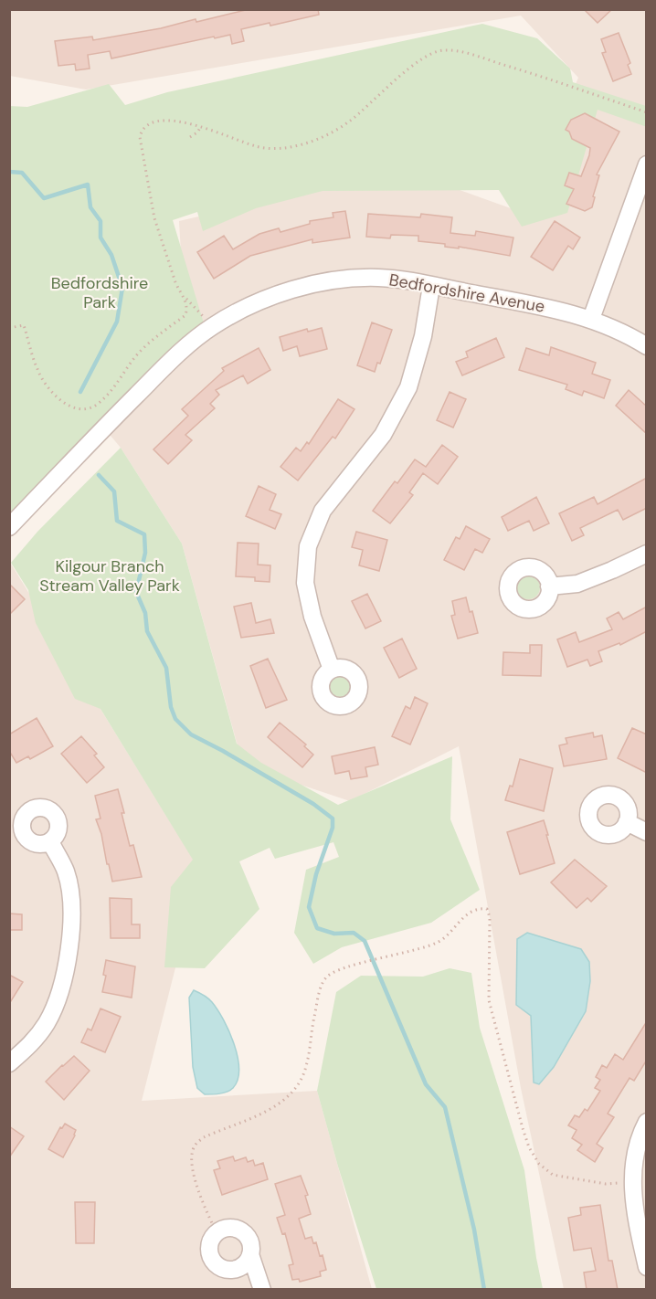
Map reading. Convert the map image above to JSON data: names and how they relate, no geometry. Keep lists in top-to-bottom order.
{
  "streets": {
    "street": ["Bedfordshire Avenue"]
  },
  "parks": ["Bedfordshire Park", "Kilgour Branch Stream Valley Park"]
}
